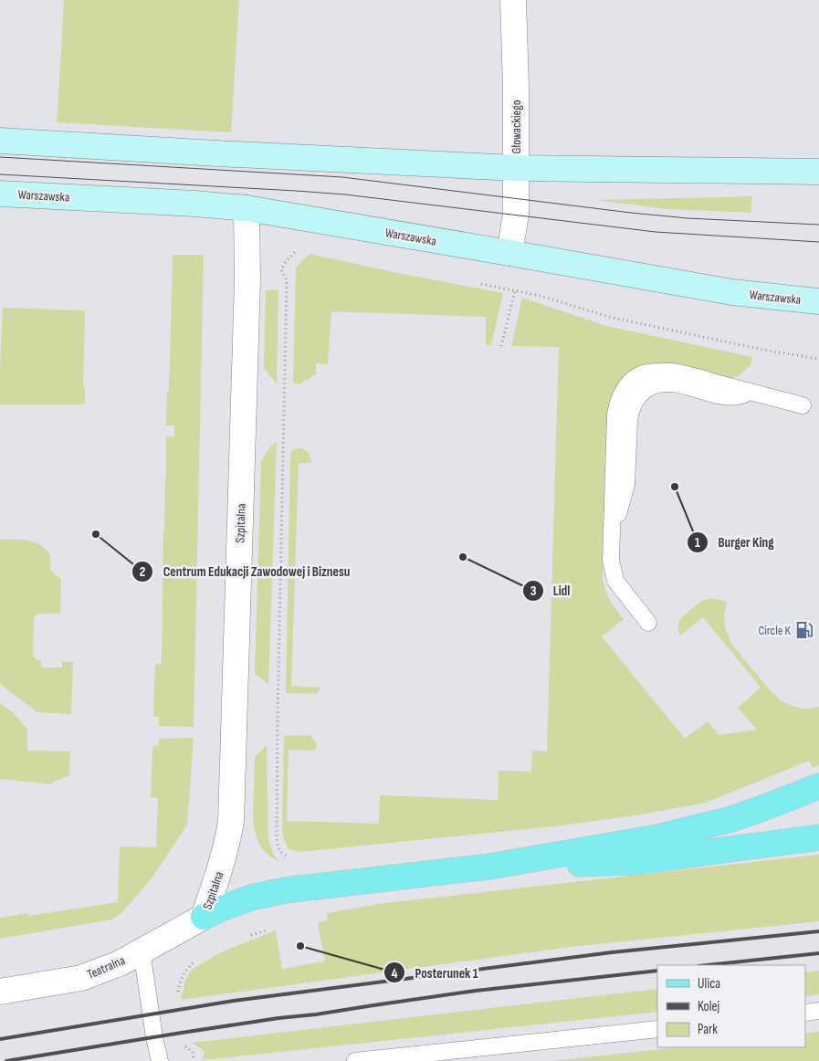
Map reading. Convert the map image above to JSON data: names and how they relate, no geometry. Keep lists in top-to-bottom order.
{
  "streets": {
    "main road": ["Warszawska"],
    "street": ["Głowackiego", "Szpitalna", "Teatralna"]
  },
  "crossings": [
    ["Głowackiego", "Warszawska"],
    ["Warszawska", "Szpitalna"],
    ["Szpitalna", "Teatralna"]
  ],
  "places": {
    "other": [
      "Burger King",
      "Centrum Edukacji Zawodowej i Biznesu",
      "Lidl",
      "Posterunek 1"
    ],
    "fuel station": ["Circle K"]
  },
  "legend": ["Ulica", "Kolej", "Park"]
}
